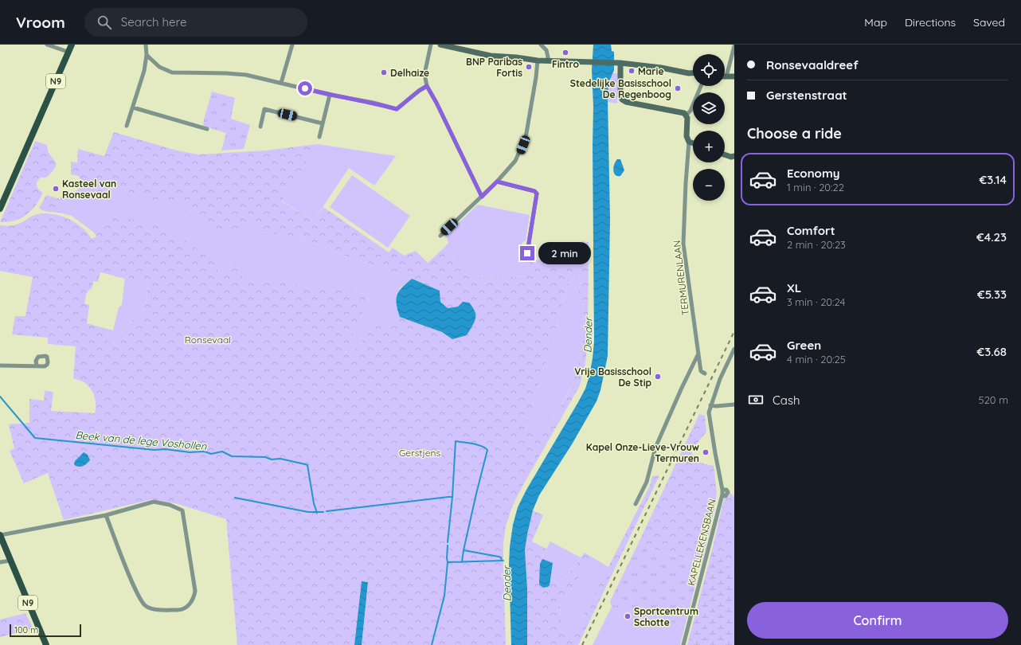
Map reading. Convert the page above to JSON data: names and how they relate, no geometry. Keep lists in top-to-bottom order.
{
  "streets": {
    "main road": ["N9"],
    "street": ["TERMURENLAAN", "KAPELLEKENSBAAN"]
  },
  "water": ["Dender", "Beek van de lege Voshollen"],
  "parks": ["Ronsevaal", "Gerstjens"],
  "places": [
    "Fintro",
    "BNP Paribas Fortis",
    "Marie",
    "Delhaize",
    "Stedelijke Basisschool De Regenboog",
    "Kasteel van Ronsevaal",
    "Vrije Basisschool De Stip",
    "Kapel Onze-Lieve-Vrouw Termuren",
    "Sportcentrum Schotte"
  ],
  "scale_bar": "100 m",
  "page": {
    "header": "Vroom",
    "search": "Search here",
    "nav": ["Map", "Directions", "Saved"],
    "banner": ["Ronsevaaldreef", "Gerstenstraat"],
    "map_buttons": ["+", "−"],
    "heading": "Choose a ride",
    "list": [
      {
        "name": "Economy",
        "note": "1 min · 20:22",
        "value": "€3.14"
      },
      {
        "name": "Comfort",
        "note": "2 min · 20:23",
        "value": "€4.23"
      },
      {
        "name": "XL",
        "note": "3 min · 20:24",
        "value": "€5.33"
      },
      {
        "name": "Green",
        "note": "4 min · 20:25",
        "value": "€3.68"
      }
    ],
    "bubble": "2 min",
    "pay": ["Cash", "520 m"],
    "buttons": "Confirm",
    "scale": "100 m"
  }
}
